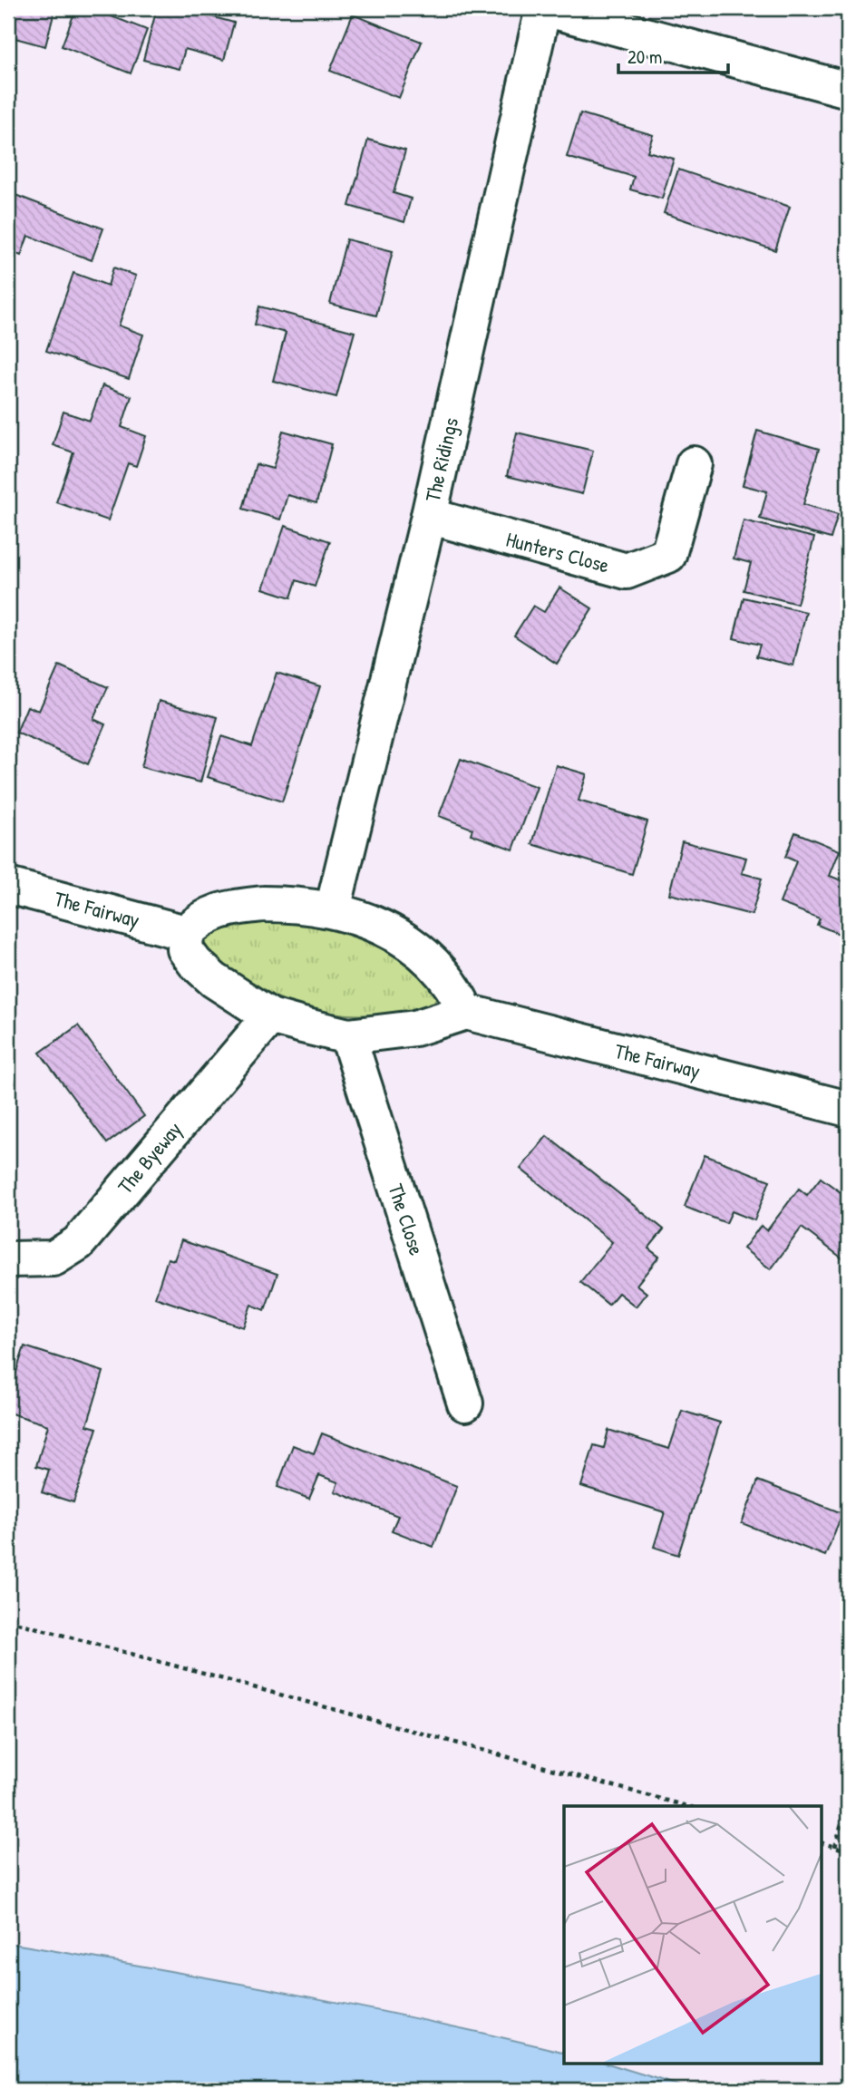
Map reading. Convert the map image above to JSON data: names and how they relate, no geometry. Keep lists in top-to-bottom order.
{
  "streets": {
    "street": [
      "The Ridings",
      "Hunters Close",
      "The Fairway",
      "The Byeway",
      "The Close"
    ]
  },
  "crossings": [
    ["The Ridings", "Hunters Close"]
  ],
  "scale_bar": "20 m"
}
